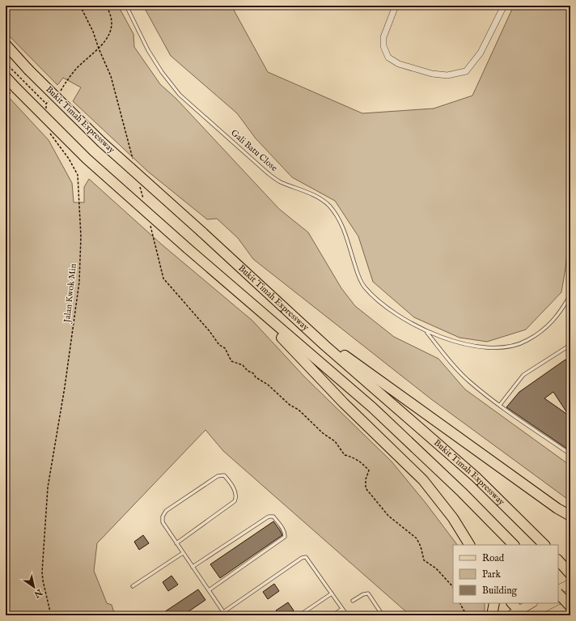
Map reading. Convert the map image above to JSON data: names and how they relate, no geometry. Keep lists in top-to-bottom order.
{
  "streets": {
    "highway": ["Bukit Timah Expressway"],
    "lane": ["Gali Batu Close"],
    "path": ["Jalan Kwok Min"]
  },
  "legend": ["Road", "Park", "Building"],
  "north": "bottom right"
}
